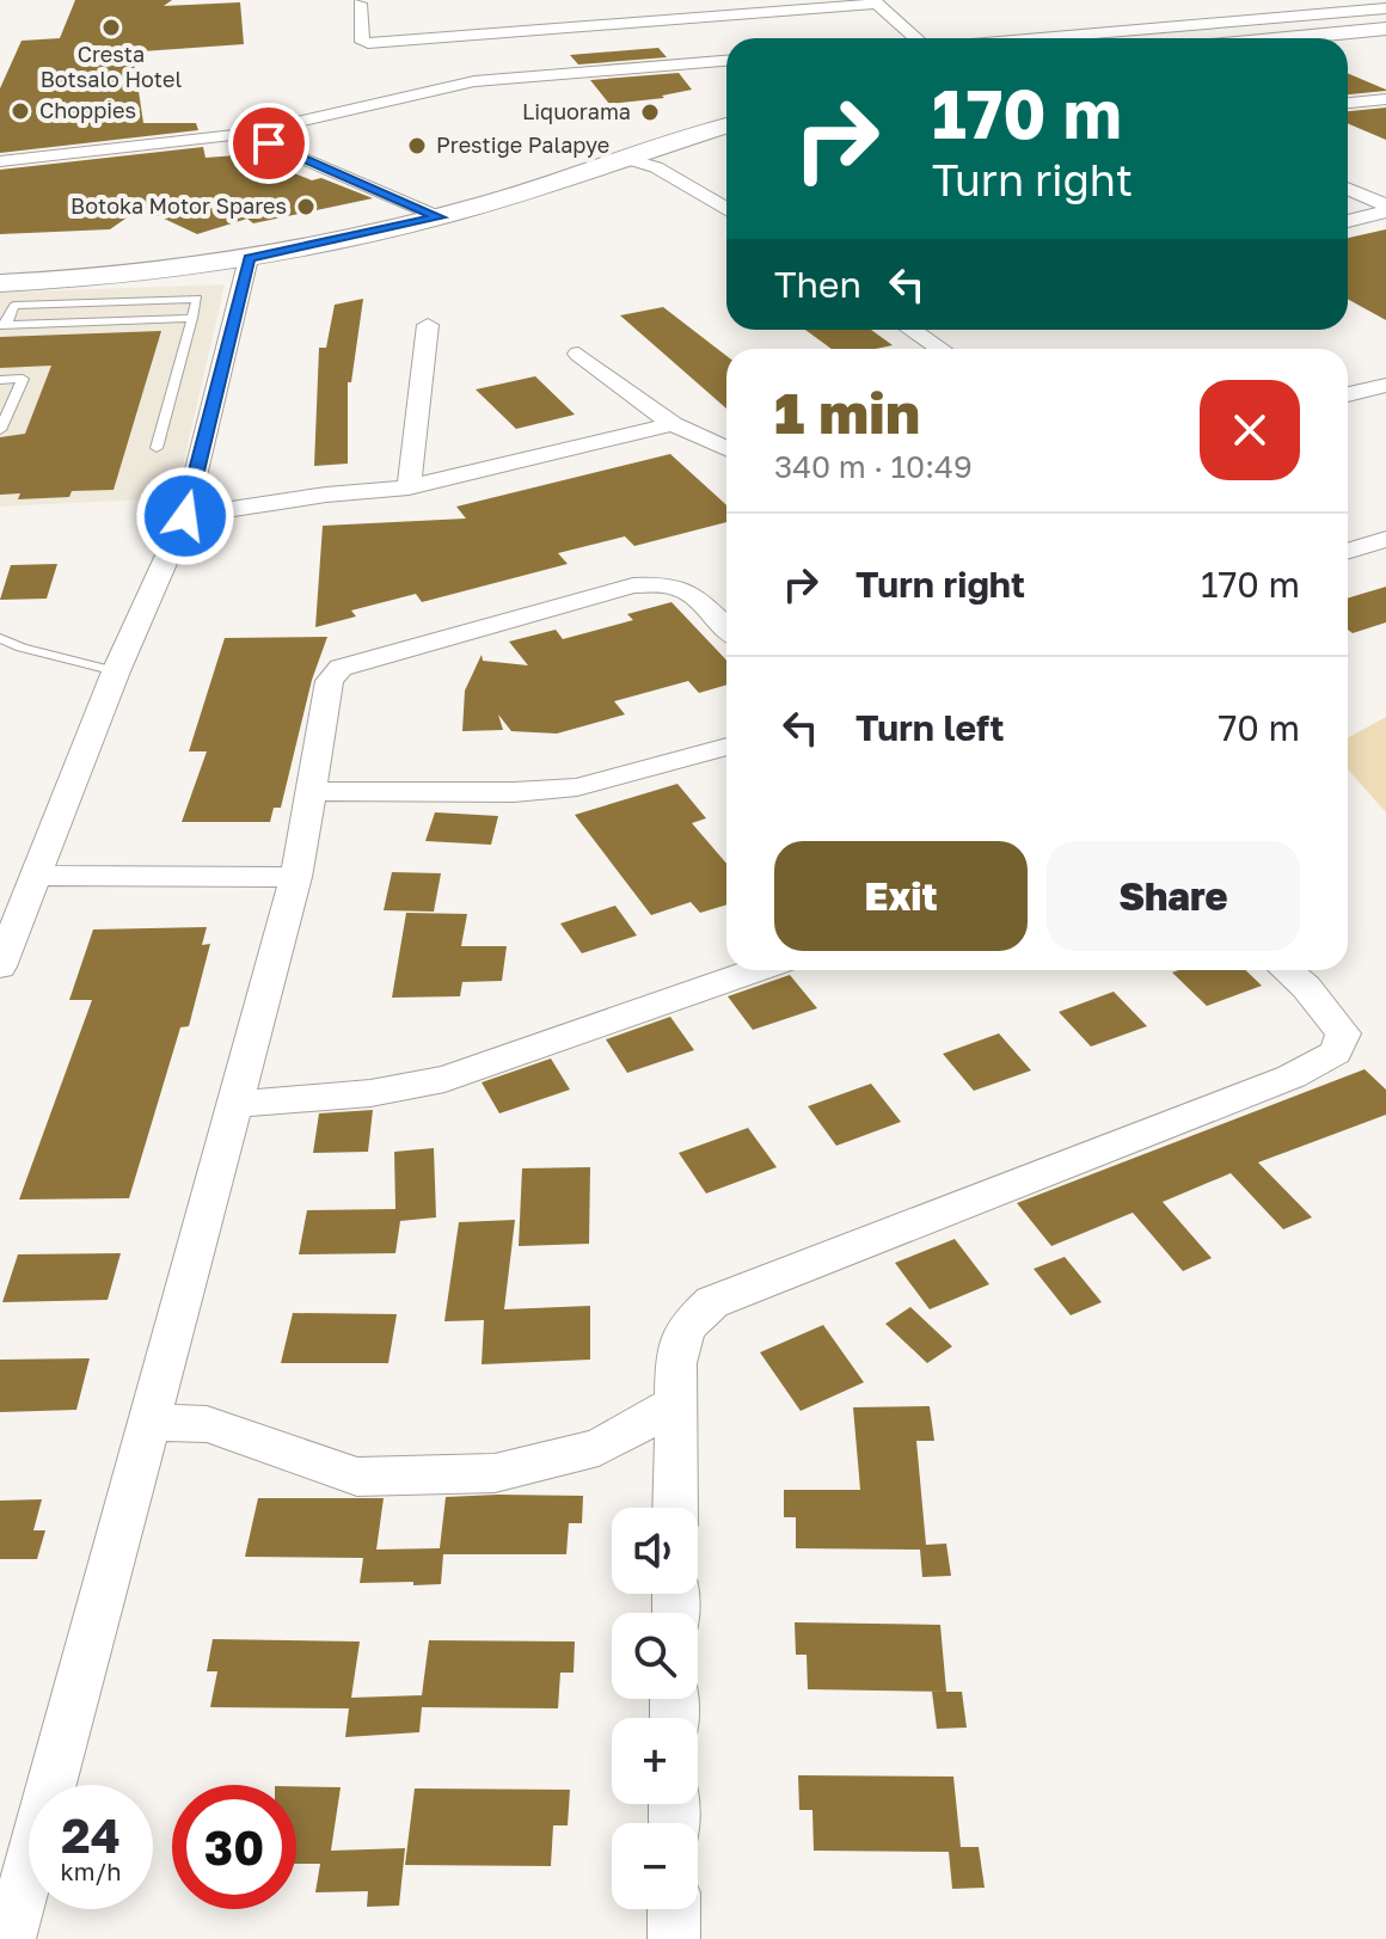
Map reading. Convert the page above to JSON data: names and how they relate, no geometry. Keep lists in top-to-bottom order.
{
  "places": [
    "Cresta Botsalo Hotel",
    "Choppies",
    "Liquorama",
    "Prestige Palapye",
    "Botoka Motor Spares"
  ],
  "page": {
    "turn": ["170 m", "Turn right"],
    "then": "Then",
    "heading": ["1 min", "340 m · 10:49"],
    "list": [
      {
        "name": "Turn right",
        "value": "170 m"
      },
      {
        "name": "Turn left",
        "value": "70 m"
      }
    ],
    "buttons": ["Exit", "Share"],
    "map_buttons": ["+", "−"],
    "speed": "24 km/h",
    "limit": "30"
  }
}
